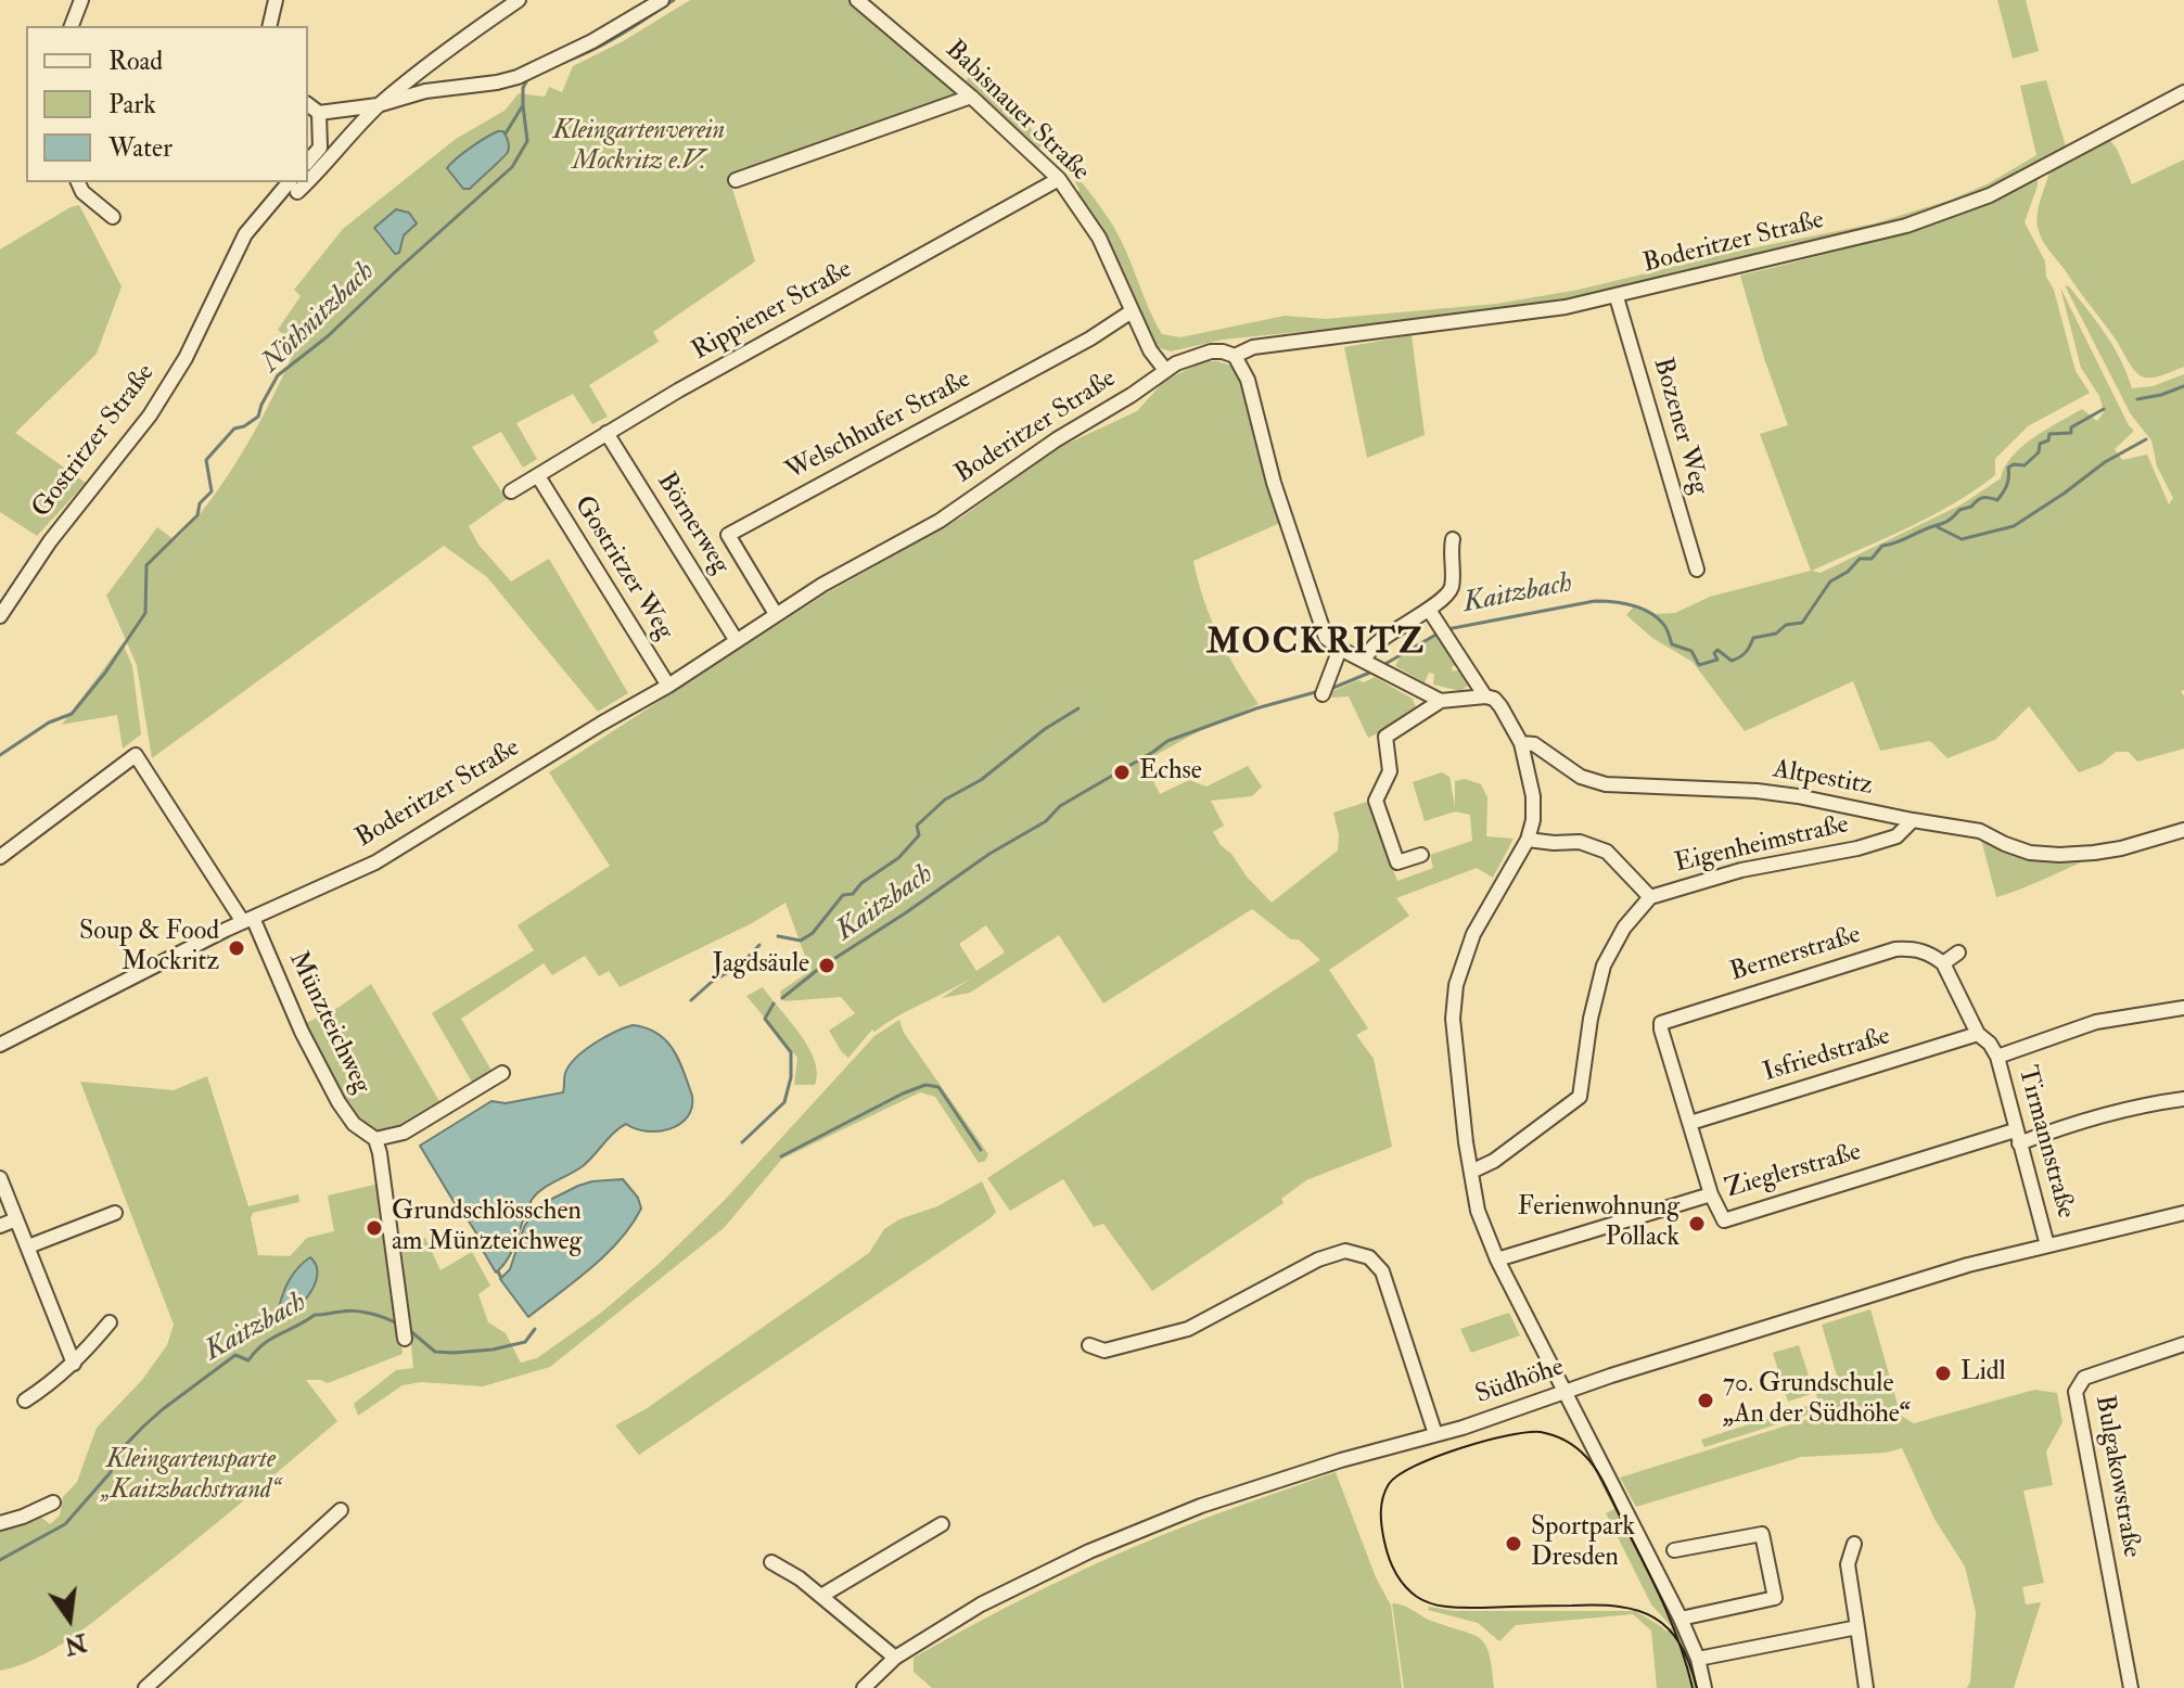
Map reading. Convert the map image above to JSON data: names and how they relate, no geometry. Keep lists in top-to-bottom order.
{
  "streets": {
    "street": [
      "Babisnauer Straße",
      "Boderitzer Straße",
      "Rippiener Straße",
      "Welschhufer Straße",
      "Bozener Weg",
      "Gostritzer Straße",
      "Börnerweg",
      "Gostritzer Weg",
      "Altpestitz",
      "Eigenheimstraße",
      "Bernerstraße",
      "Münzteichweg",
      "Isfriedstraße",
      "Tirmannstraße",
      "Zieglerstraße",
      "Südhöhe",
      "Bulgakowstraße"
    ]
  },
  "crossings": [
    ["Babisnauer Straße", "Boderitzer Straße"],
    ["Babisnauer Straße", "Rippiener Straße"],
    ["Babisnauer Straße", "Welschhufer Straße"],
    ["Boderitzer Straße", "Welschhufer Straße"],
    ["Boderitzer Straße", "Bozener Weg"],
    ["Boderitzer Straße", "Börnerweg"],
    ["Boderitzer Straße", "Gostritzer Weg"],
    ["Boderitzer Straße", "Münzteichweg"],
    ["Rippiener Straße", "Börnerweg"],
    ["Rippiener Straße", "Gostritzer Weg"],
    ["Altpestitz", "Eigenheimstraße"],
    ["Bernerstraße", "Isfriedstraße"],
    ["Bernerstraße", "Tirmannstraße"],
    ["Isfriedstraße", "Tirmannstraße"],
    ["Tirmannstraße", "Zieglerstraße"],
    ["Tirmannstraße", "Südhöhe"]
  ],
  "districts": ["MOCKRITZ"],
  "water": ["Nöthnitzbach", "Kaitzbach"],
  "parks": ["Kleingartenverein Mockritz e.V.", "Kleingartensparte „Kaitzbachstrand“"],
  "places": [
    "Echse",
    "Soup & Food Mockritz",
    "Jagdsäule",
    "Ferienwohnung Pollack",
    "Grundschlösschen am Münzteichweg",
    "Lidl",
    "70. Grundschule „An der Südhöhe“",
    "Sportpark Dresden"
  ],
  "legend": ["Road", "Park", "Water"],
  "north": "bottom"
}
